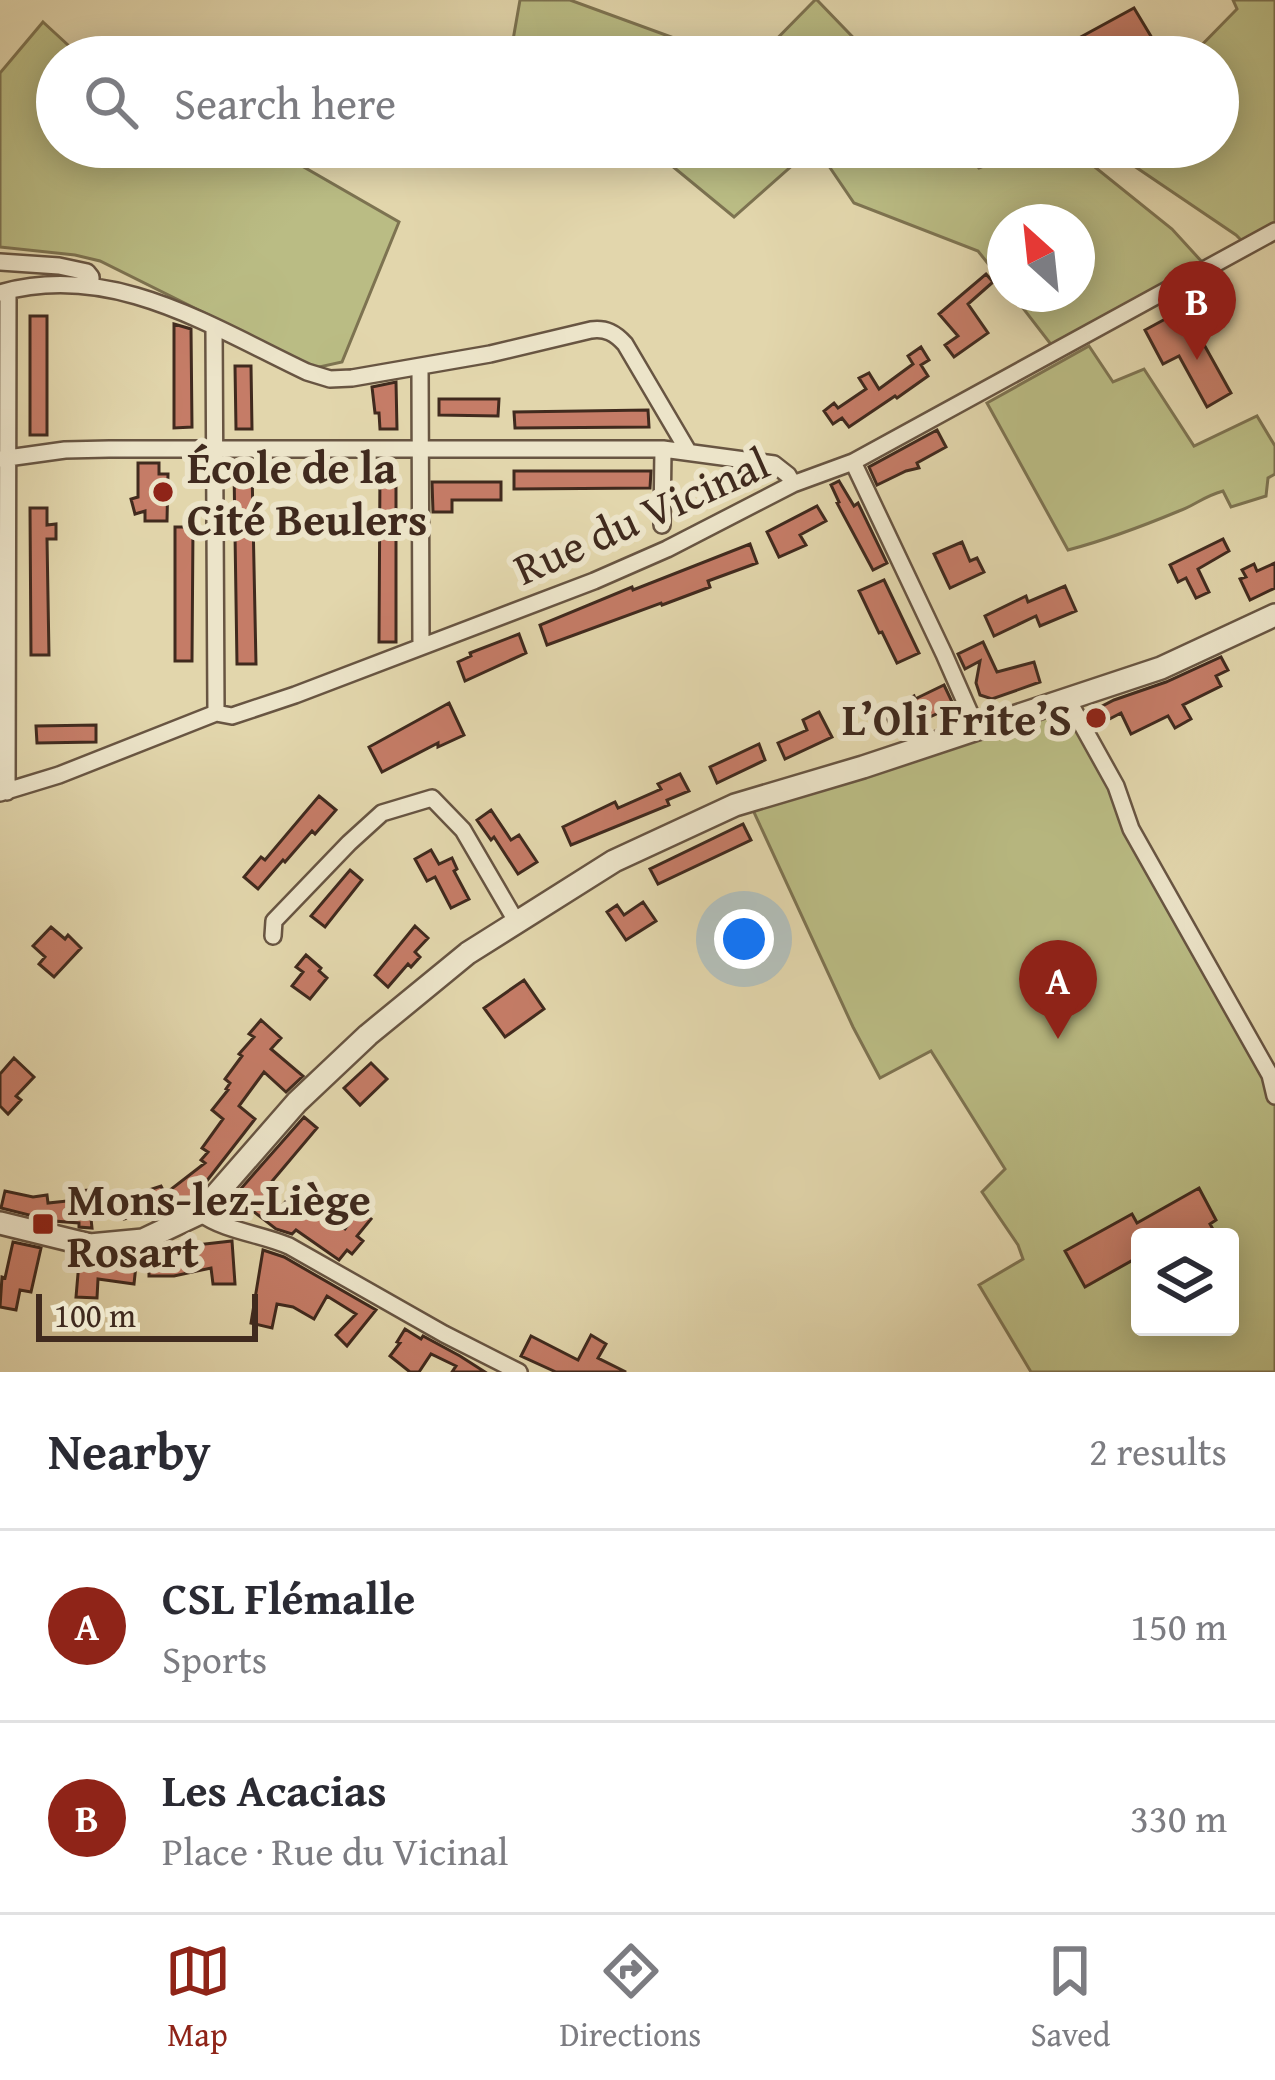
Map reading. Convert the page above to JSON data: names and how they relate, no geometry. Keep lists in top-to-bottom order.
{
  "streets": {
    "street": ["Rue du Vicinal"]
  },
  "places": {
    "other": ["École de la Cité Beulers", "L’Oli Frite’S"],
    "transit": ["Mons-lez-Liège Rosart"]
  },
  "scale_bar": "100 m",
  "north": "top left",
  "page": {
    "search": "Search here",
    "pins": ["B", "A"],
    "scale": "100 m",
    "heading": ["Nearby", "2 results"],
    "list": [
      {
        "mark": "A",
        "name": "CSL Flémalle",
        "note": "Sports",
        "value": "150 m"
      },
      {
        "mark": "B",
        "name": "Les Acacias",
        "note": "Place · Rue du Vicinal",
        "value": "330 m"
      }
    ],
    "nav": ["Map", "Directions", "Saved"]
  }
}
